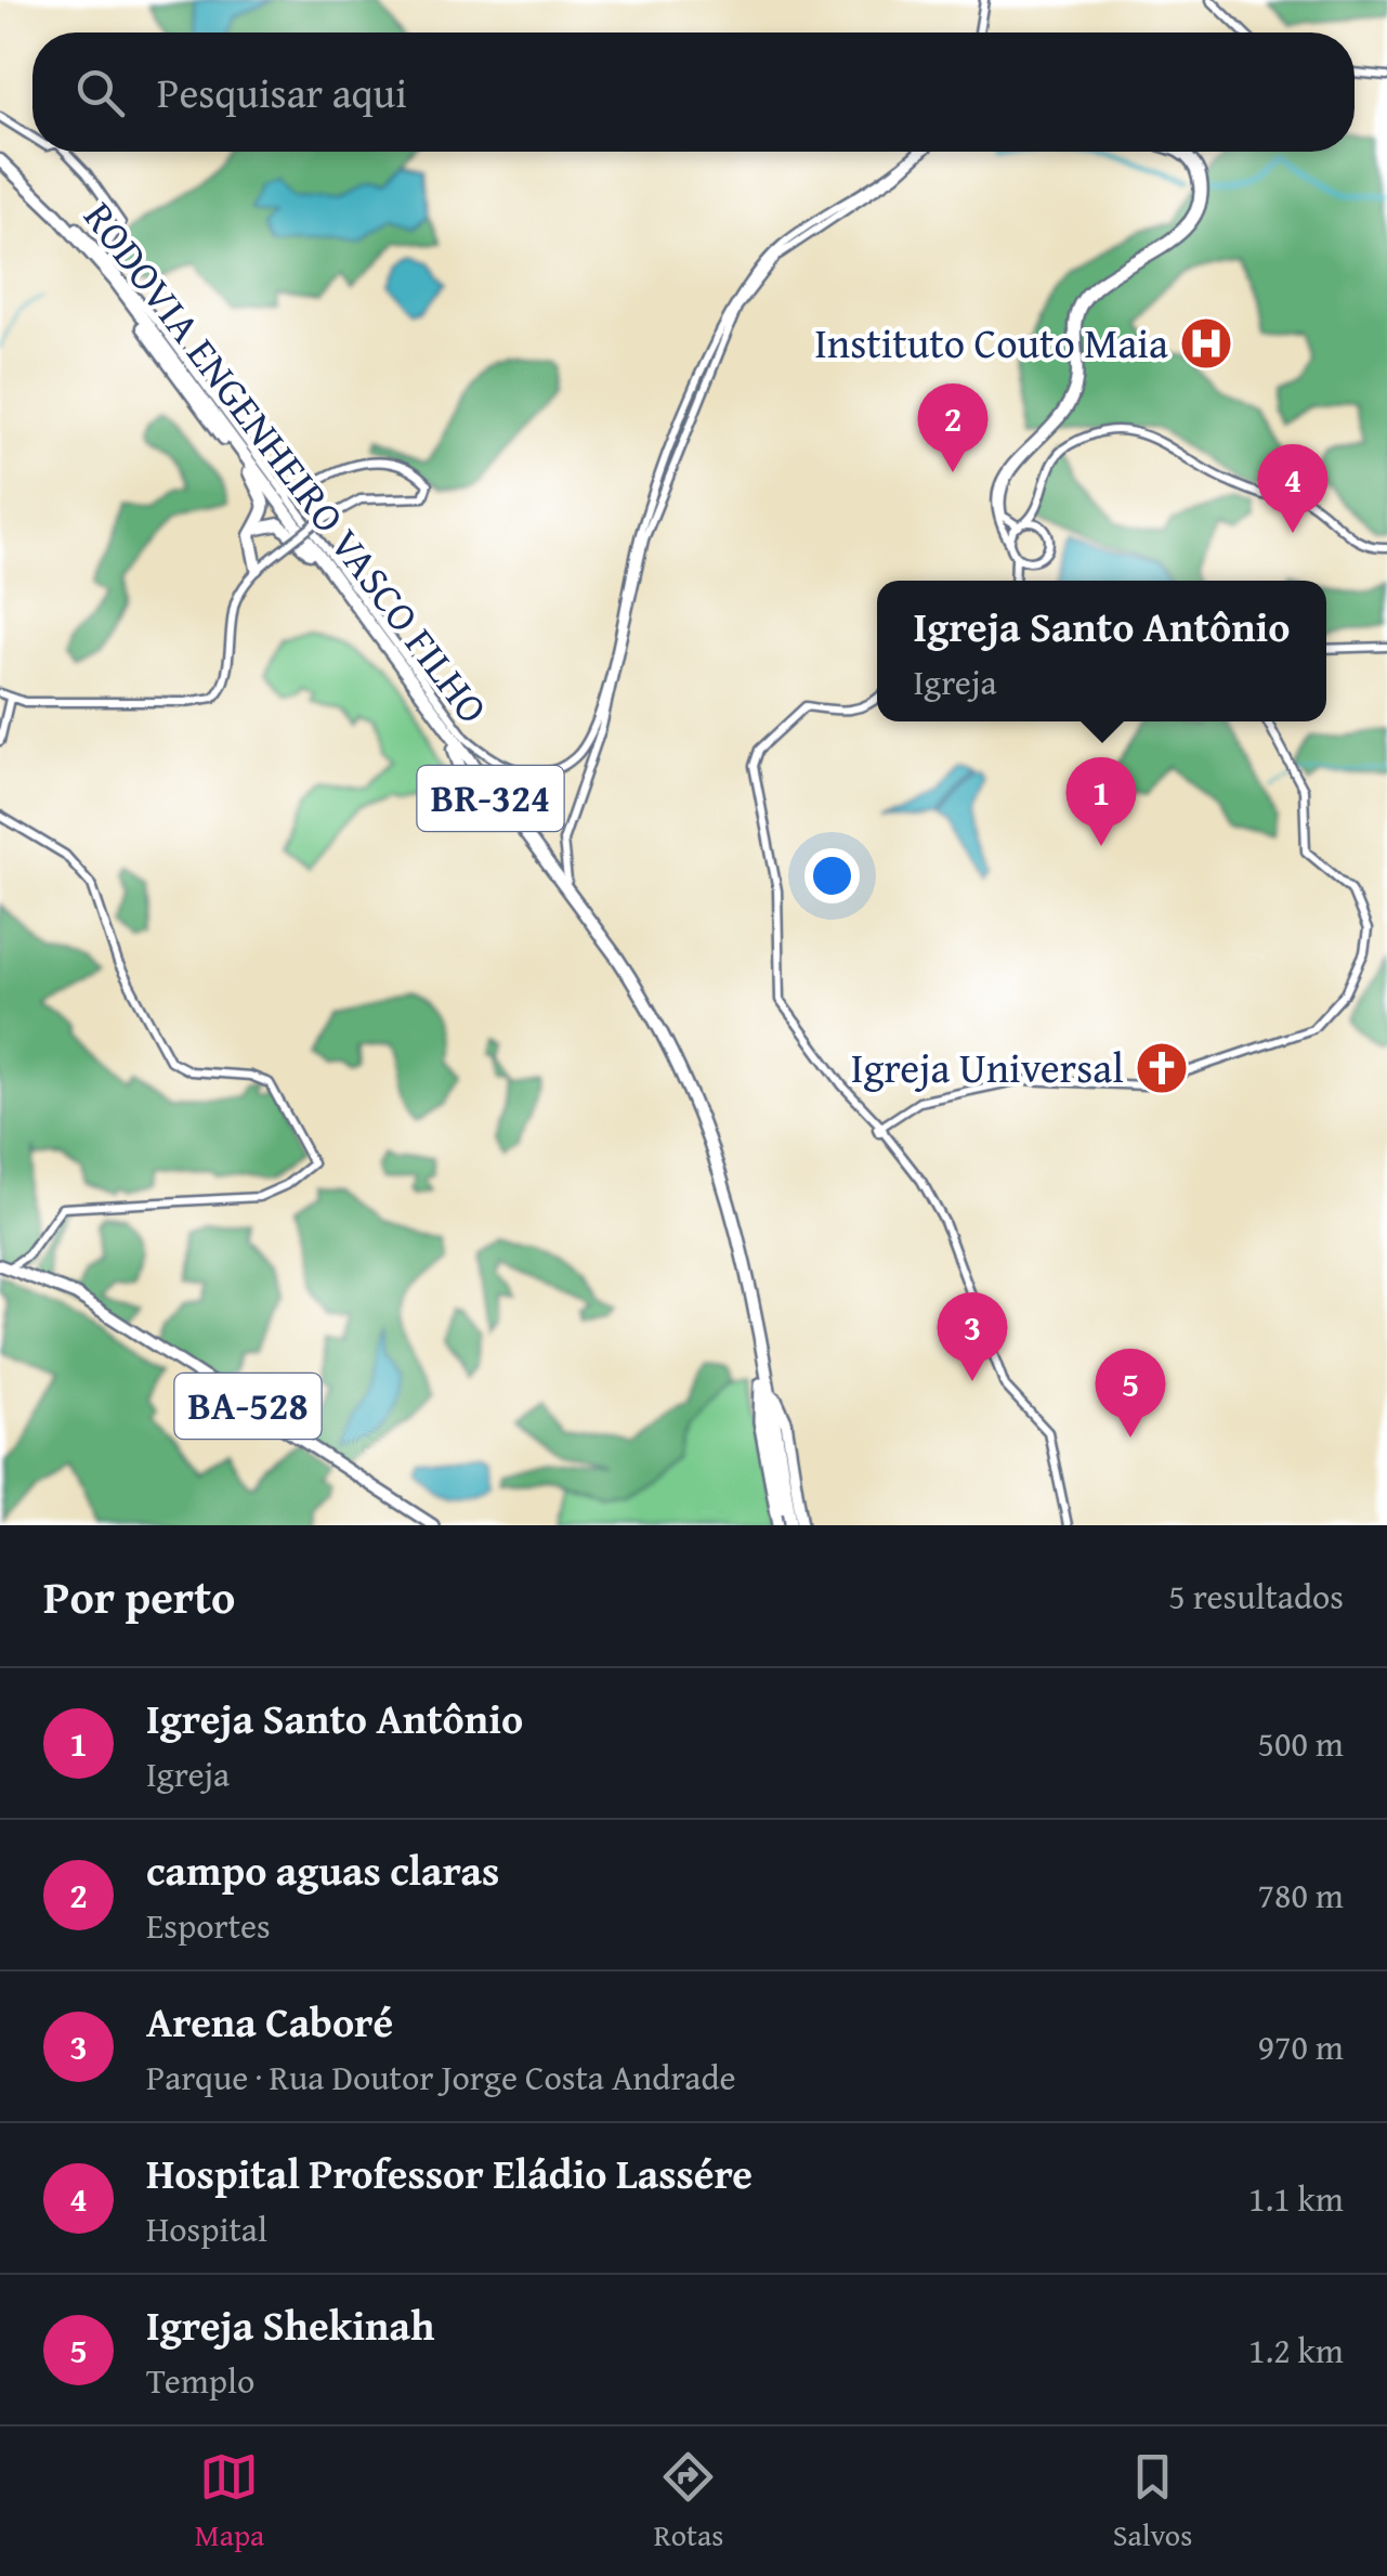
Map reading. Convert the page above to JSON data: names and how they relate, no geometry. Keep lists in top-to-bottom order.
{
  "streets": {
    "highway": ["RODOVIA ENGENHEIRO VASCO FILHO", "BR-324"],
    "main road": ["BA-528"]
  },
  "places": {
    "hospital": ["Instituto Couto Maia"],
    "church": ["Igreja Universal"]
  },
  "page": {
    "search": "Pesquisar aqui",
    "pins": [
      "2",
      "4",
      "1",
      "3",
      "5"
    ],
    "popup": ["Igreja Santo Antônio", "Igreja"],
    "heading": ["Por perto", "5 resultados"],
    "list": [
      {
        "mark": "1",
        "name": "Igreja Santo Antônio",
        "note": "Igreja",
        "value": "500 m"
      },
      {
        "mark": "2",
        "name": "campo aguas claras",
        "note": "Esportes",
        "value": "780 m"
      },
      {
        "mark": "3",
        "name": "Arena Caboré",
        "note": "Parque · Rua Doutor Jorge Costa Andrade",
        "value": "970 m"
      },
      {
        "mark": "4",
        "name": "Hospital Professor Eládio Lassére",
        "note": "Hospital",
        "value": "1.1 km"
      },
      {
        "mark": "5",
        "name": "Igreja Shekinah",
        "note": "Templo",
        "value": "1.2 km"
      }
    ],
    "nav": ["Mapa", "Rotas", "Salvos"]
  }
}
